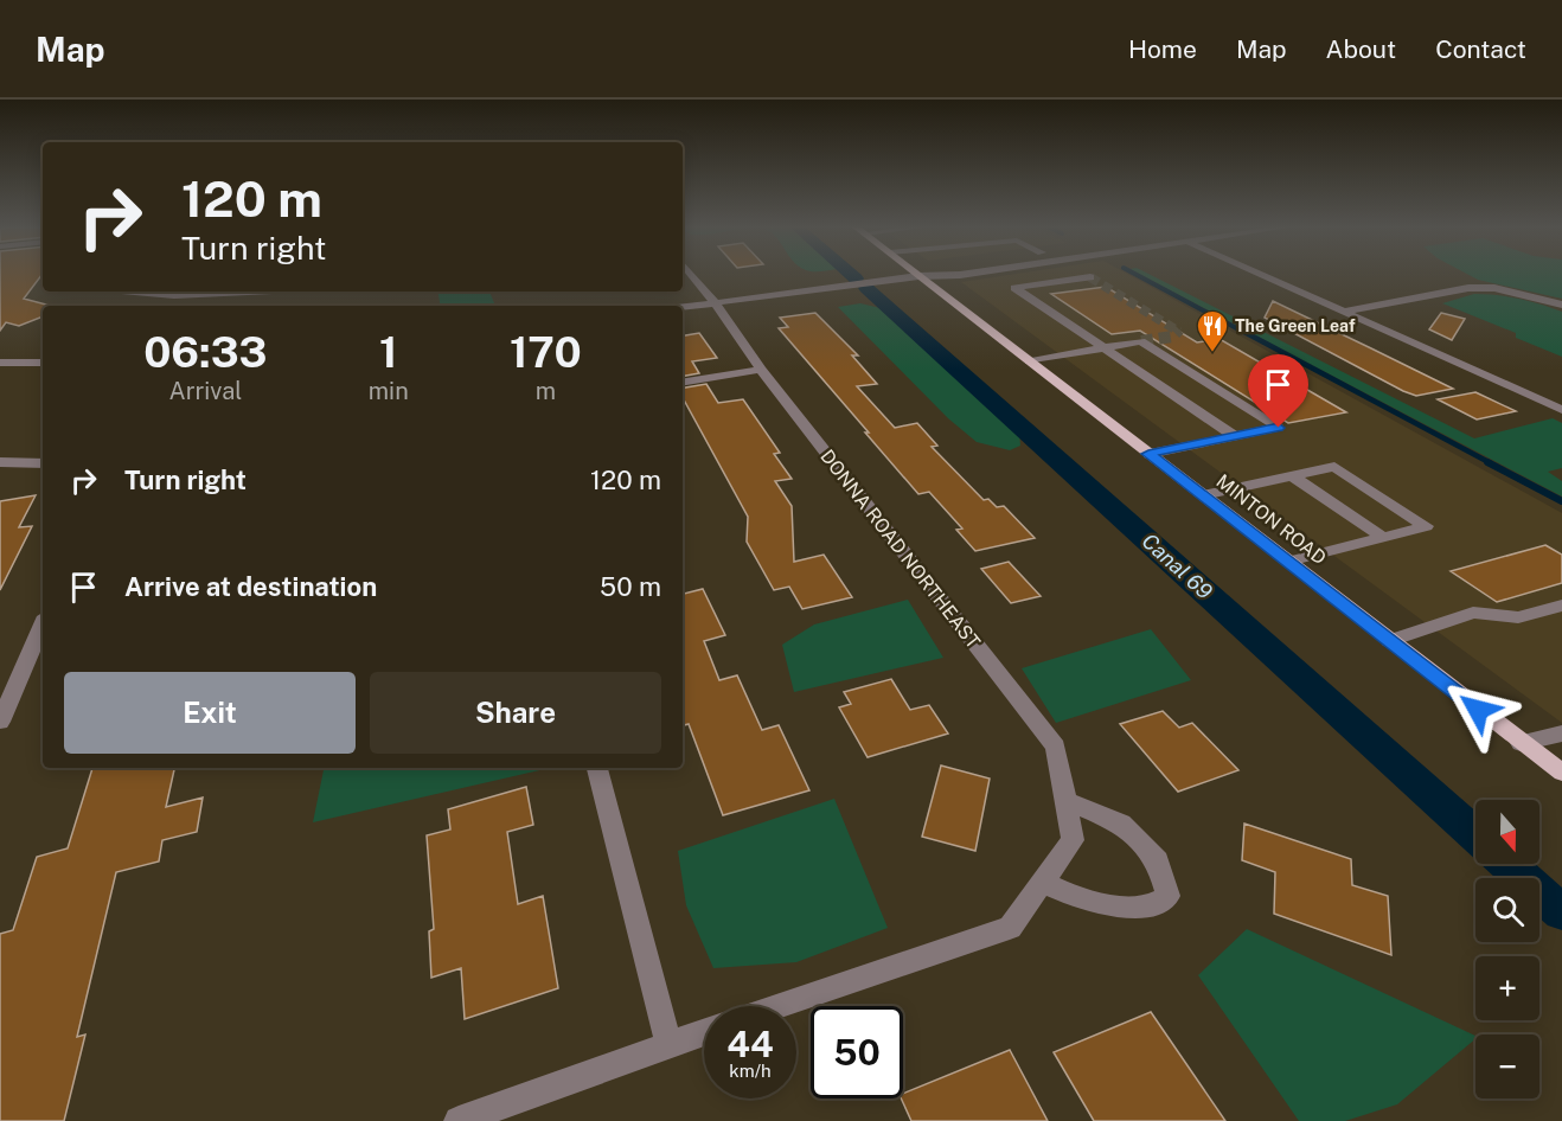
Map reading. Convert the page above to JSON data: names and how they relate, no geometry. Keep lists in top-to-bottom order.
{
  "streets": {
    "main road": ["MINTON ROAD"],
    "street": ["DONNA ROAD NORTHEAST"]
  },
  "water": ["Canal 69"],
  "places": {
    "restaurant": ["The Green Leaf"]
  },
  "north": "bottom",
  "page": {
    "header": "Map",
    "nav": [
      "Home",
      "Map",
      "About",
      "Contact"
    ],
    "turn": ["120 m", "Turn right"],
    "eta": [
      "06:33",
      "Arrival",
      "1",
      "min",
      "170",
      "m"
    ],
    "list": [
      {
        "name": "Turn right",
        "value": "120 m"
      },
      {
        "name": "Arrive at destination",
        "value": "50 m"
      }
    ],
    "buttons": ["Exit", "Share"],
    "map_buttons": ["+", "−"],
    "speed": "44 km/h",
    "limit": "50"
  }
}
